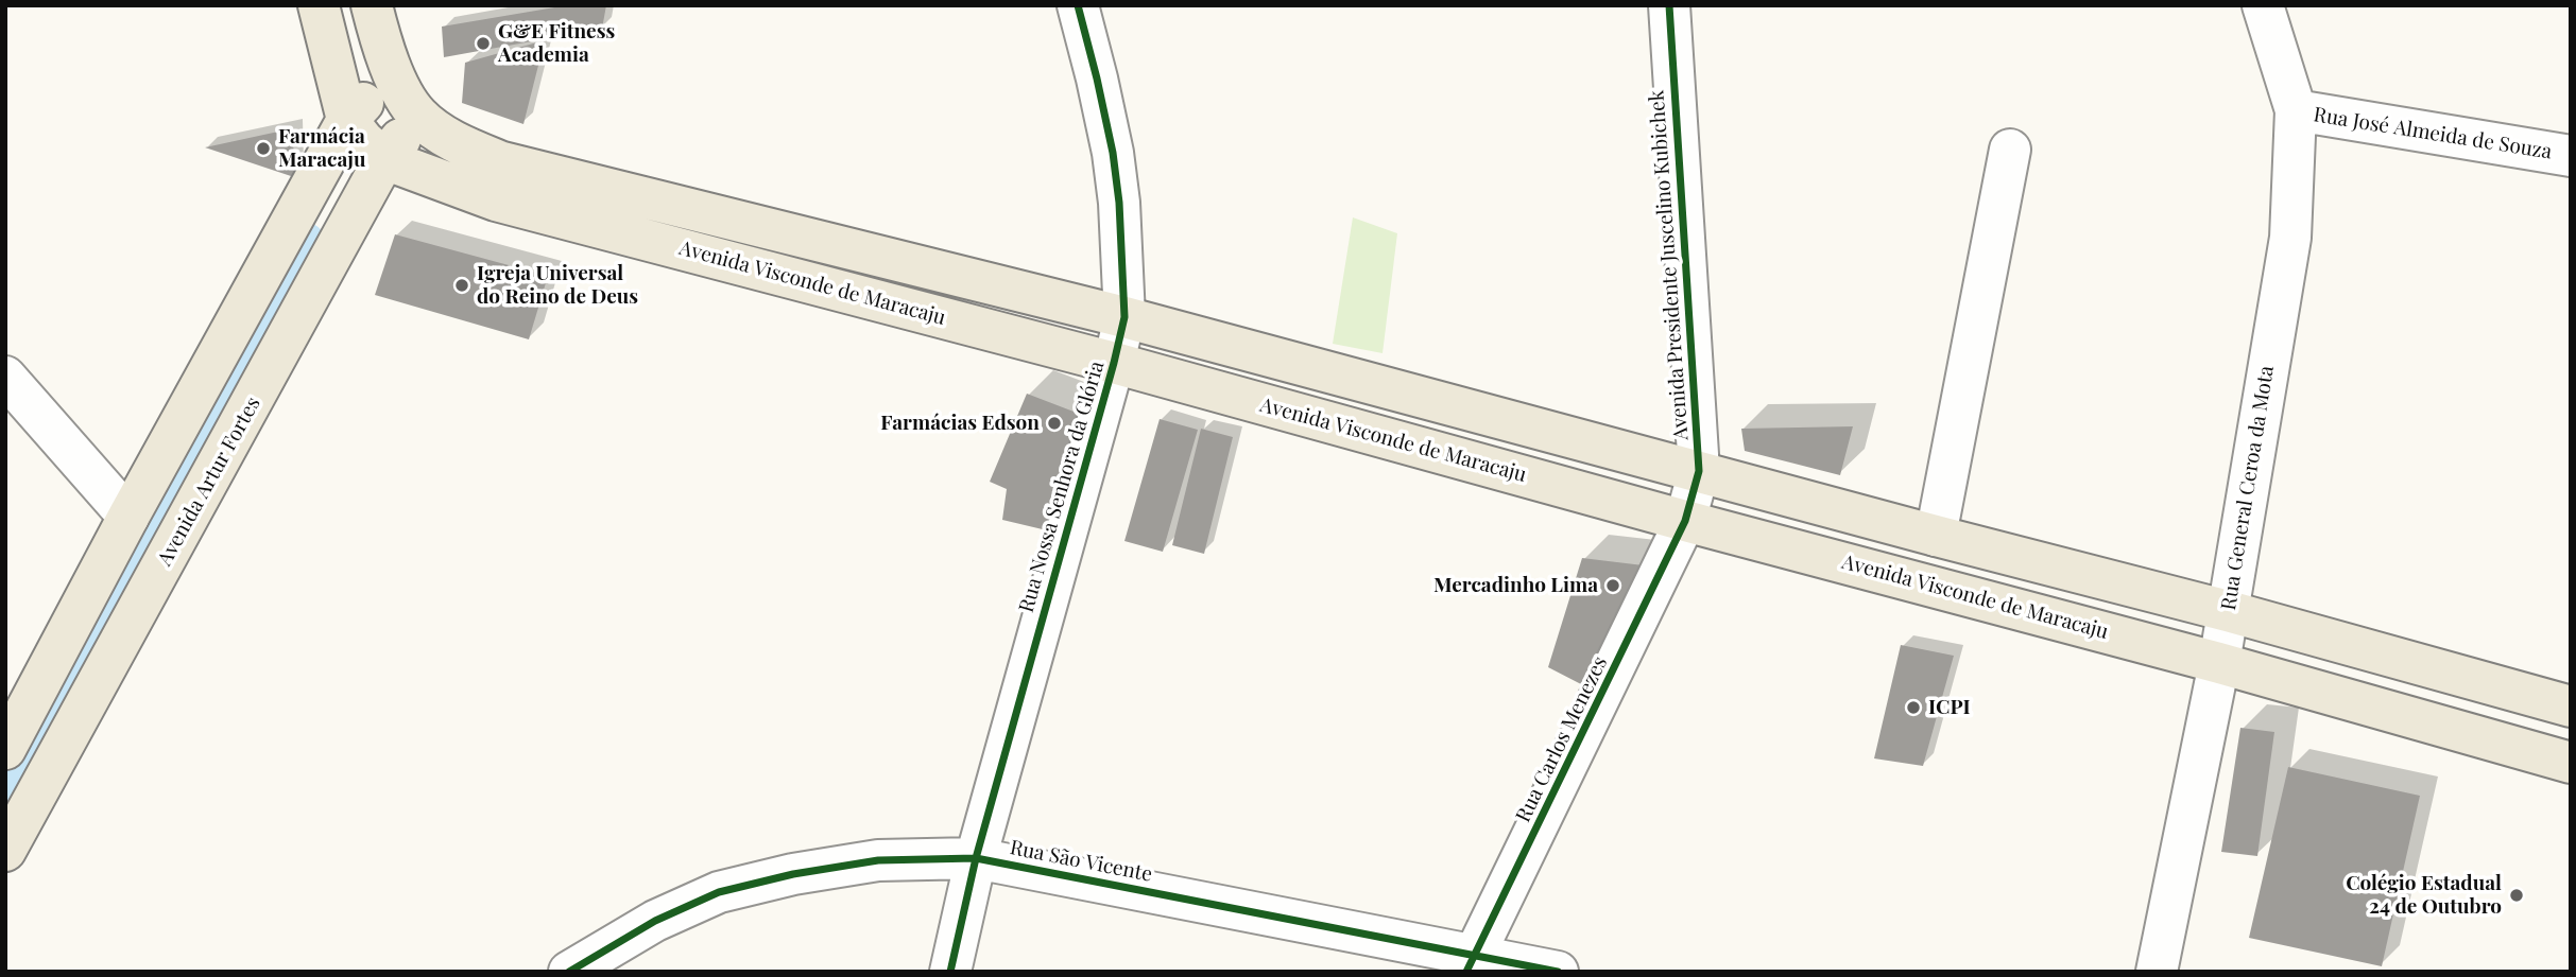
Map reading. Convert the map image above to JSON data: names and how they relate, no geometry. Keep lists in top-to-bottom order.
{
  "streets": {
    "main road": ["Avenida Visconde de Maracaju", "Avenida Artur Fortes"],
    "street": [
      "Rua José Almeida de Souza",
      "Avenida Presidente Juscelino Kubichek",
      "Rua Nossa Senhora da Glória",
      "Rua General Ceroa da Mota",
      "Rua Carlos Menezes",
      "Rua São Vicente"
    ]
  },
  "crossings": [
    ["Rua José Almeida de Souza", "Rua General Ceroa da Mota"],
    ["Avenida Presidente Juscelino Kubichek", "Avenida Visconde de Maracaju"],
    ["Avenida Presidente Juscelino Kubichek", "Rua Carlos Menezes"],
    ["Avenida Visconde de Maracaju", "Avenida Artur Fortes"],
    ["Avenida Visconde de Maracaju", "Rua Nossa Senhora da Glória"],
    ["Avenida Visconde de Maracaju", "Rua General Ceroa da Mota"],
    ["Avenida Visconde de Maracaju", "Rua Carlos Menezes"],
    ["Rua Nossa Senhora da Glória", "Rua São Vicente"],
    ["Rua Carlos Menezes", "Rua São Vicente"]
  ],
  "places": [
    "G&E Fitness Academia",
    "Farmácia Maracaju",
    "Igreja Universal do Reino de Deus",
    "Farmácias Edson",
    "Mercadinho Lima",
    "ICPI",
    "Colégio Estadual 24 de Outubro"
  ]
}
